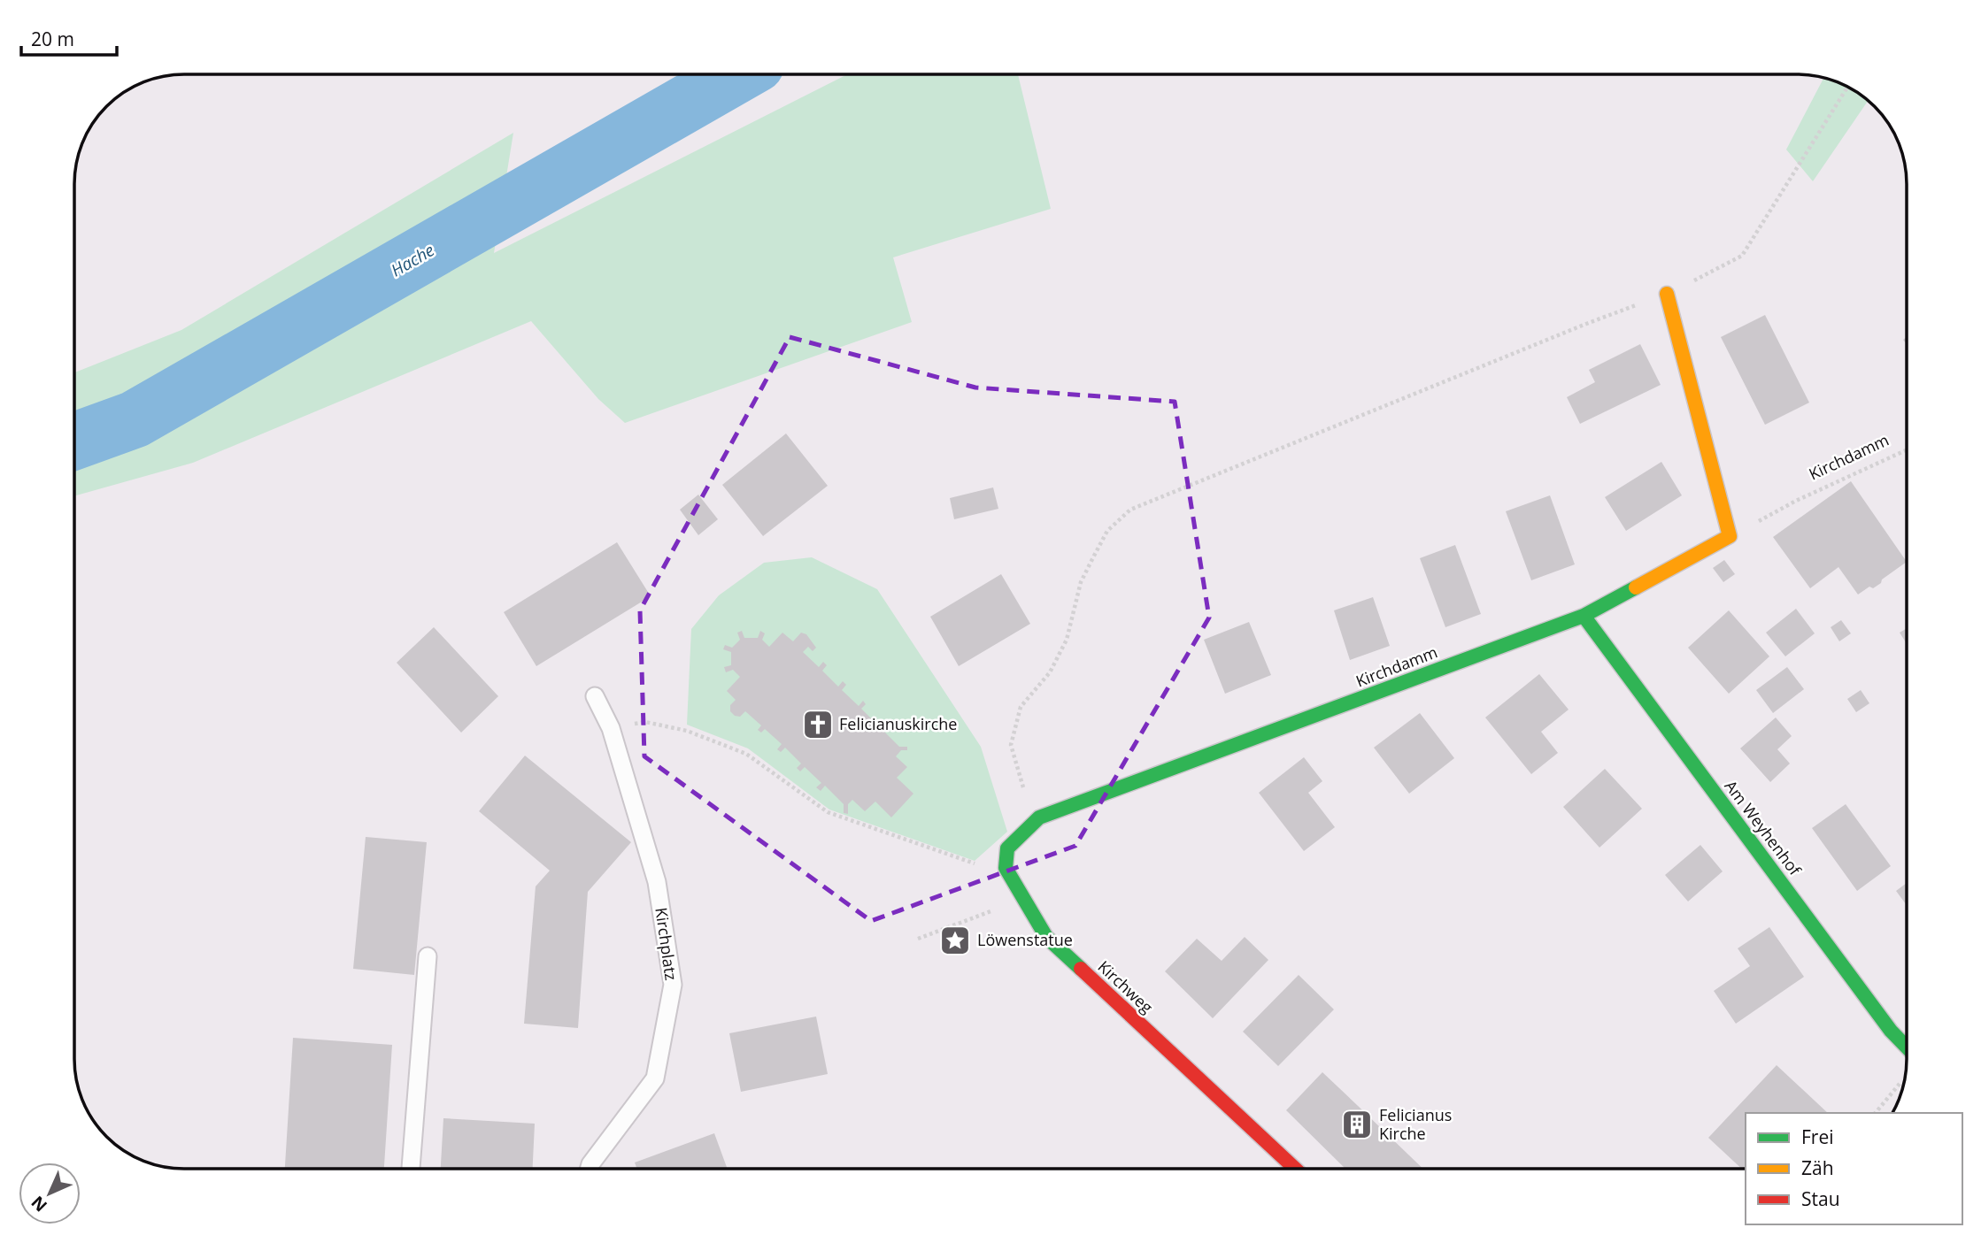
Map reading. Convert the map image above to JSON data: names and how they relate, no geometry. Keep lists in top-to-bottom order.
{
  "streets": {
    "street": ["Kirchdamm", "Am Weyhenhof", "Kirchweg"],
    "lane": ["Kirchplatz"]
  },
  "crossings": [
    ["Kirchdamm", "Am Weyhenhof"]
  ],
  "water": ["Hache"],
  "places": {
    "church": ["Felicianuskirche"],
    "place": ["Löwenstatue"],
    "building": ["Felicianus Kirche"]
  },
  "legend": ["Frei", "Zäh", "Stau"],
  "scale_bar": "20 m",
  "north": "bottom left"
}
